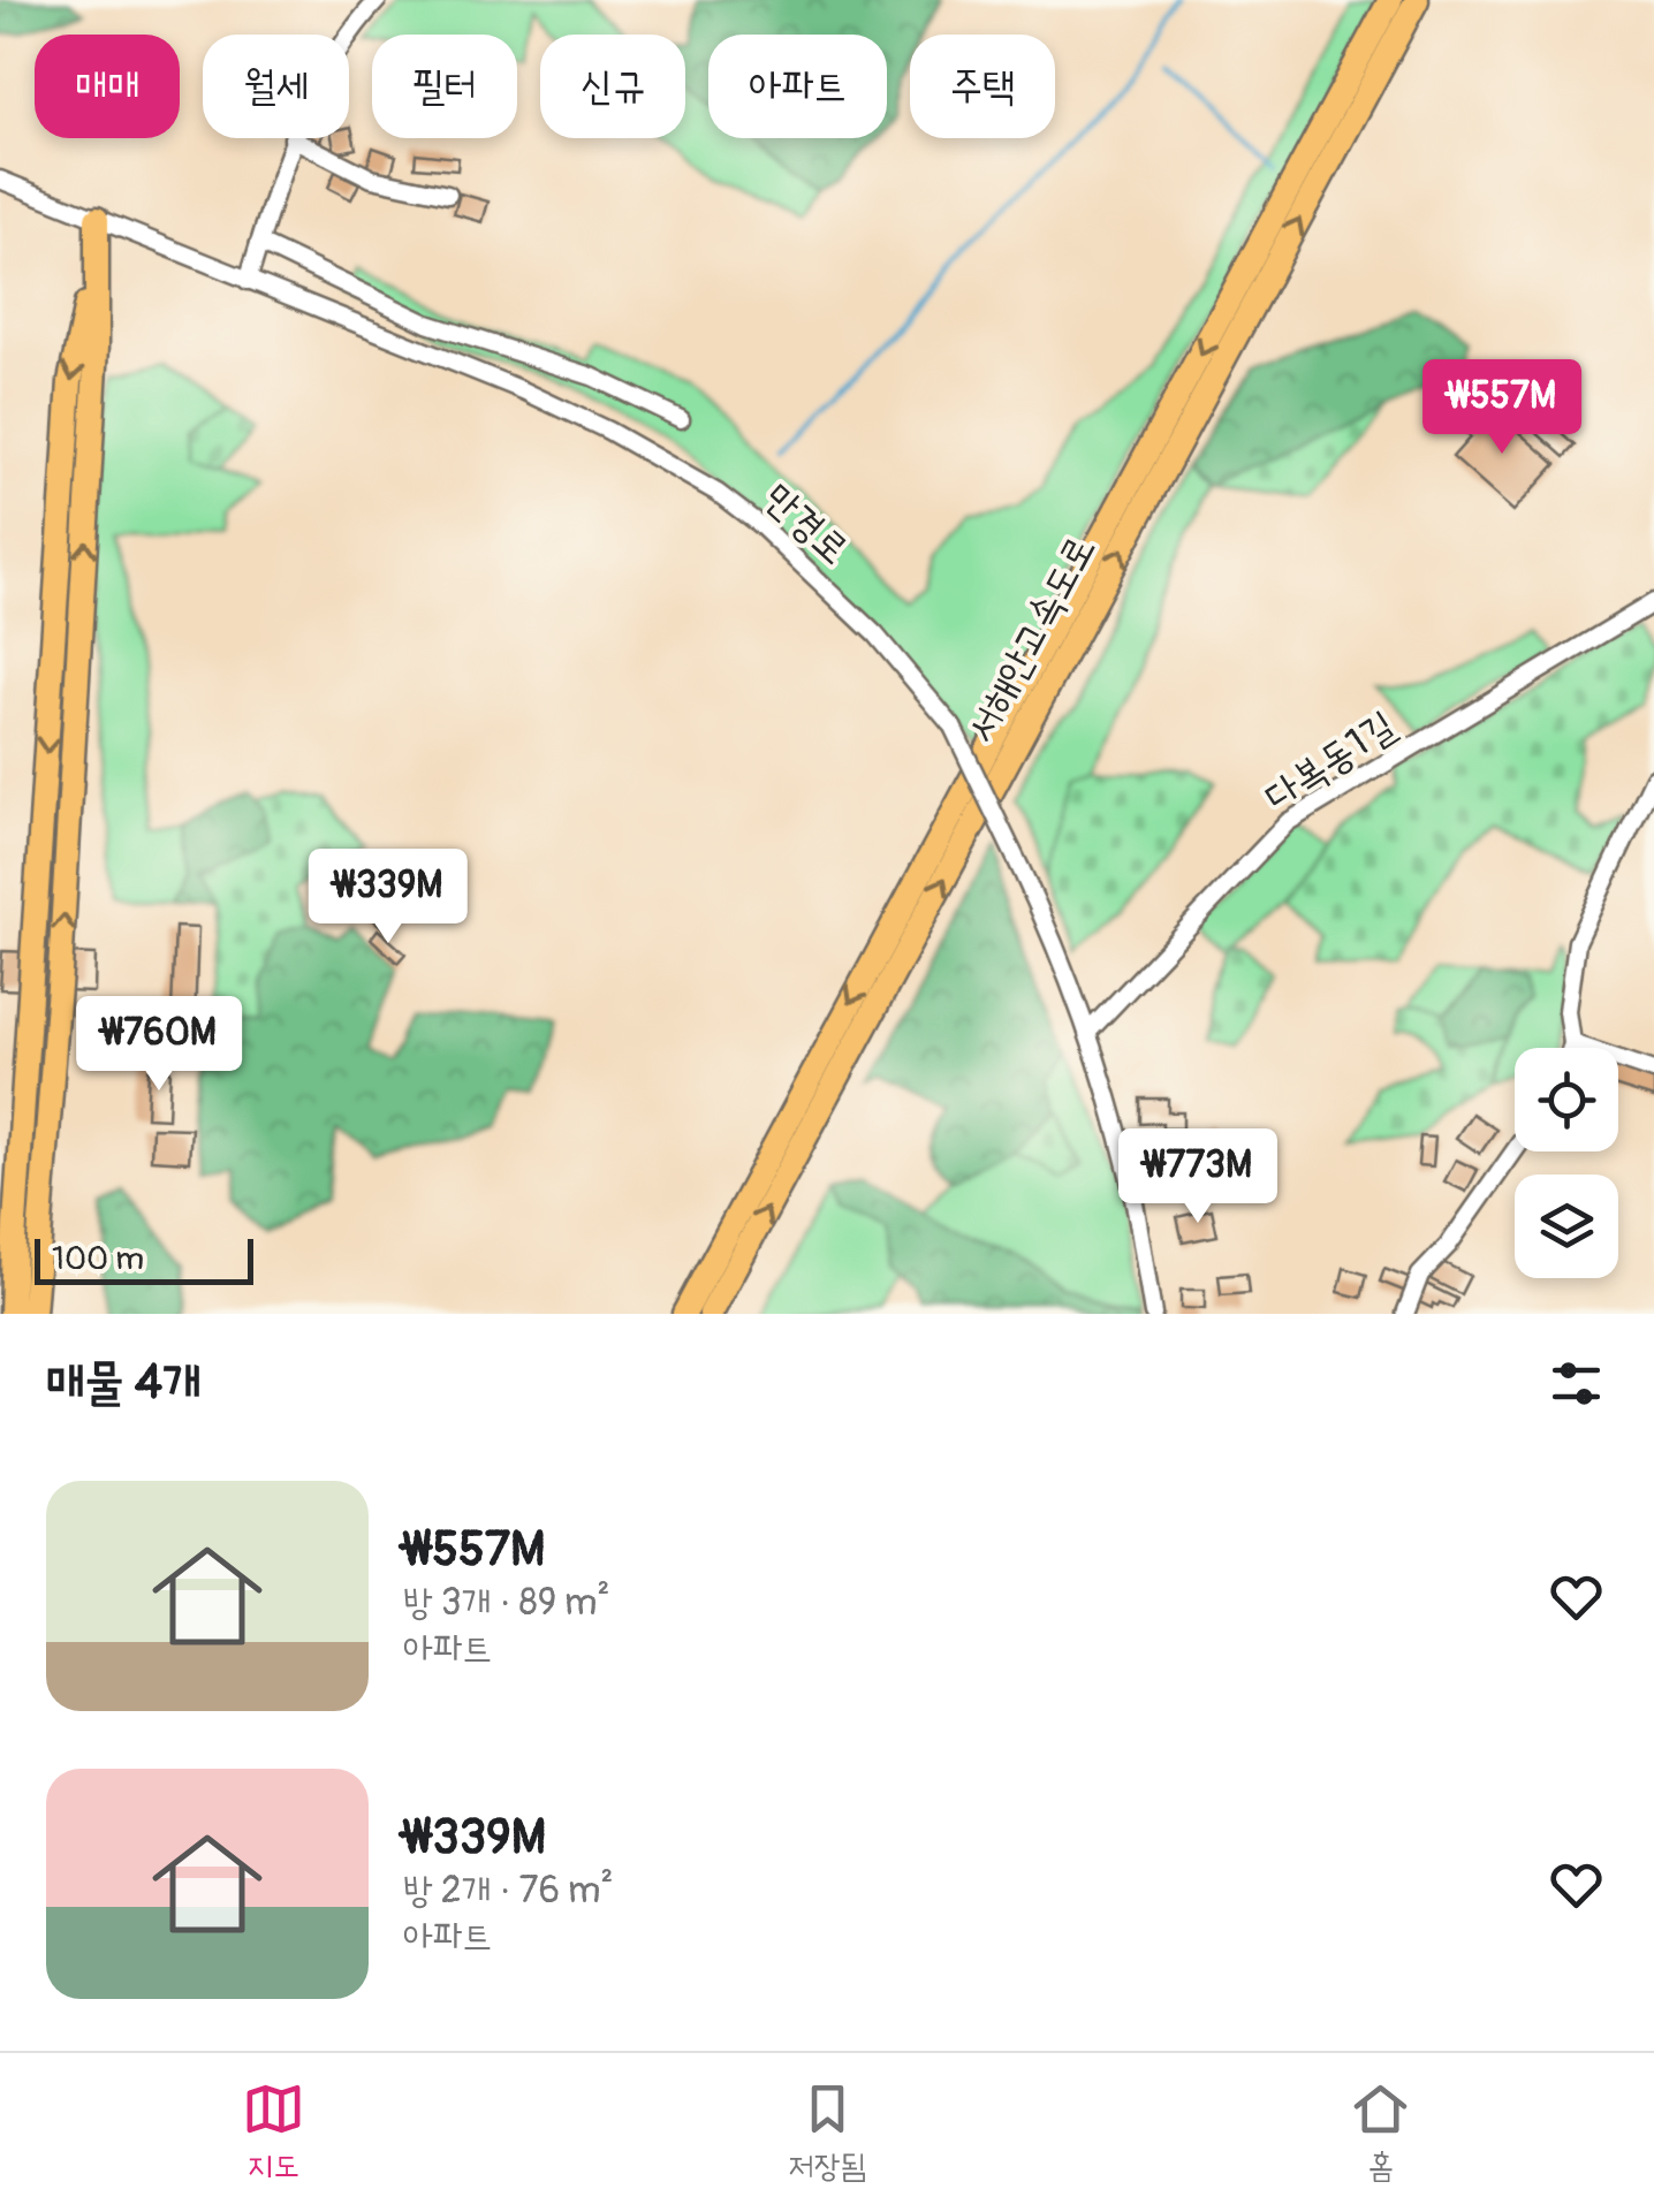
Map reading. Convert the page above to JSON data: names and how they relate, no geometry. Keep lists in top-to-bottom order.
{
  "streets": {
    "highway": ["서해안고속도로"],
    "street": ["만경로", "다복동1길"]
  },
  "crossings": [
    ["만경로", "다복동1길"]
  ],
  "scale_bar": "100 m",
  "page": {
    "chip": [
      "매매",
      "월세",
      "필터",
      "신규",
      "아파트",
      "주택"
    ],
    "price": [
      "₩557M",
      "₩339M",
      "₩760M",
      "₩773M"
    ],
    "scale": "100 m",
    "heading": "매물 4개",
    "list": [
      {
        "name": "₩557M",
        "note": "방 3개 · 89 m² · 아파트"
      },
      {
        "name": "₩339M",
        "note": "방 2개 · 76 m² · 아파트"
      }
    ],
    "tabs": ["지도", "저장됨", "홈"]
  }
}
